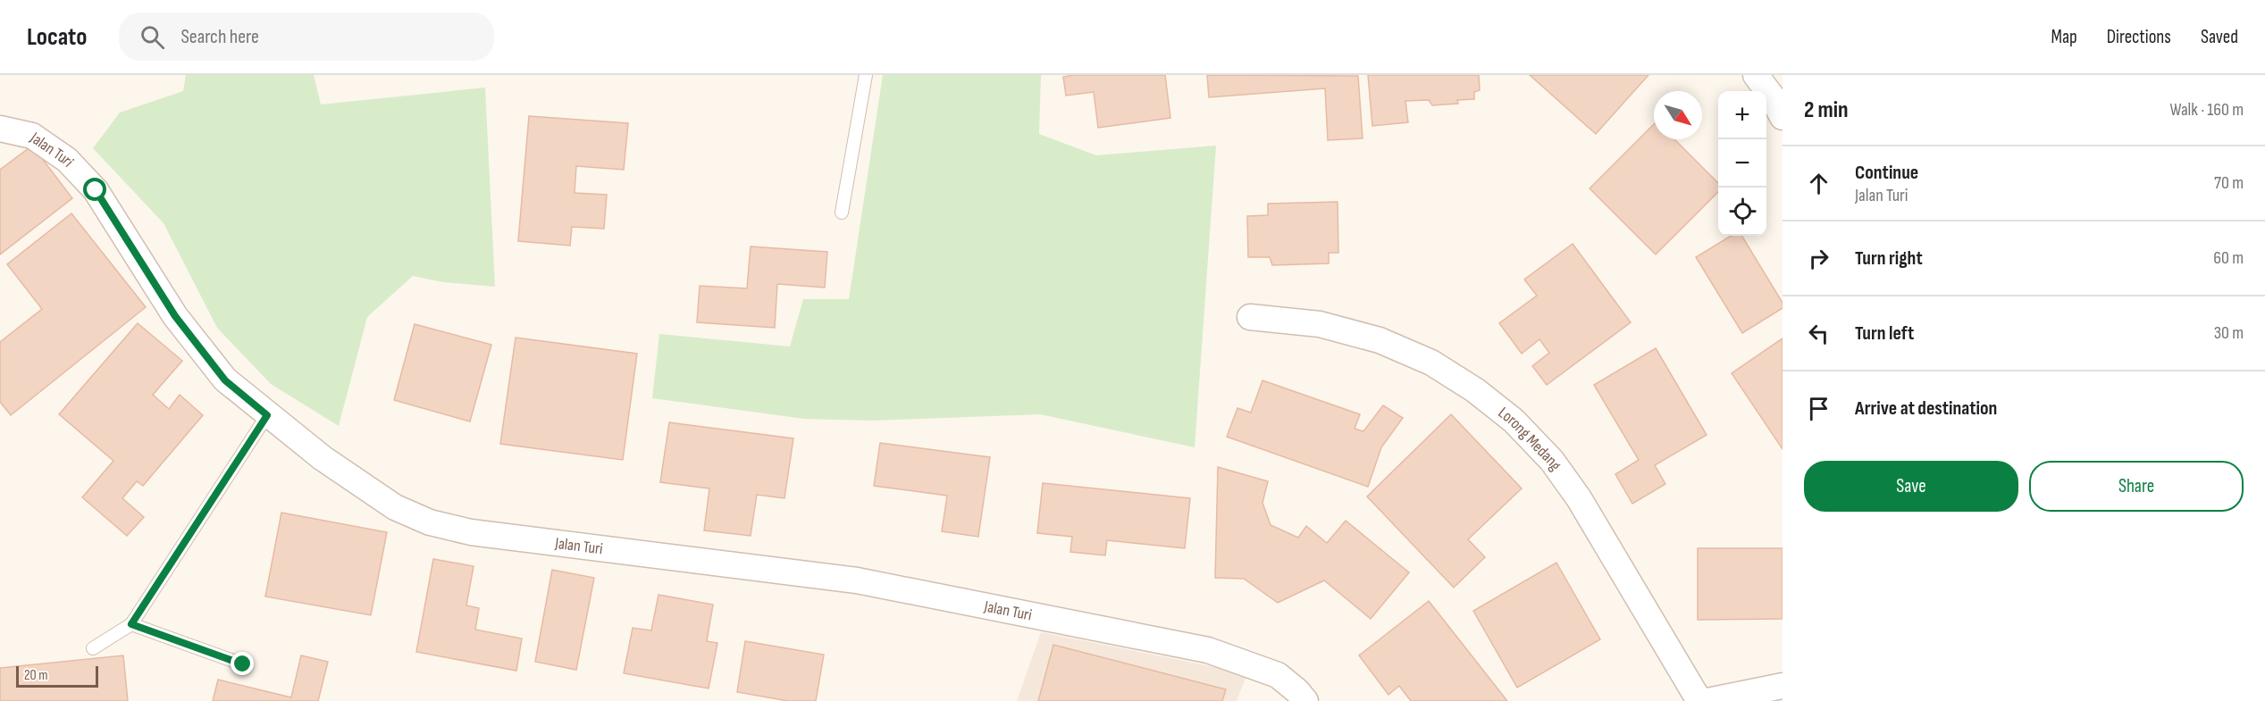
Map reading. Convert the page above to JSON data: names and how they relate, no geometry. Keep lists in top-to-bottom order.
{
  "streets": {
    "street": ["Jalan Turi", "Lorong Medang"]
  },
  "scale_bar": "20 m",
  "north": "bottom right",
  "page": {
    "header": "Locato",
    "search": "Search here",
    "nav": ["Map", "Directions", "Saved"],
    "heading": ["2 min", "Walk · 160 m"],
    "map_buttons": ["+", "−"],
    "list": [
      ["Continue", "Jalan Turi", "70 m"],
      ["Turn right", "60 m"],
      ["Turn left", "30 m"],
      "Arrive at destination"
    ],
    "buttons": ["Save", "Share"],
    "scale": "20 m"
  }
}
